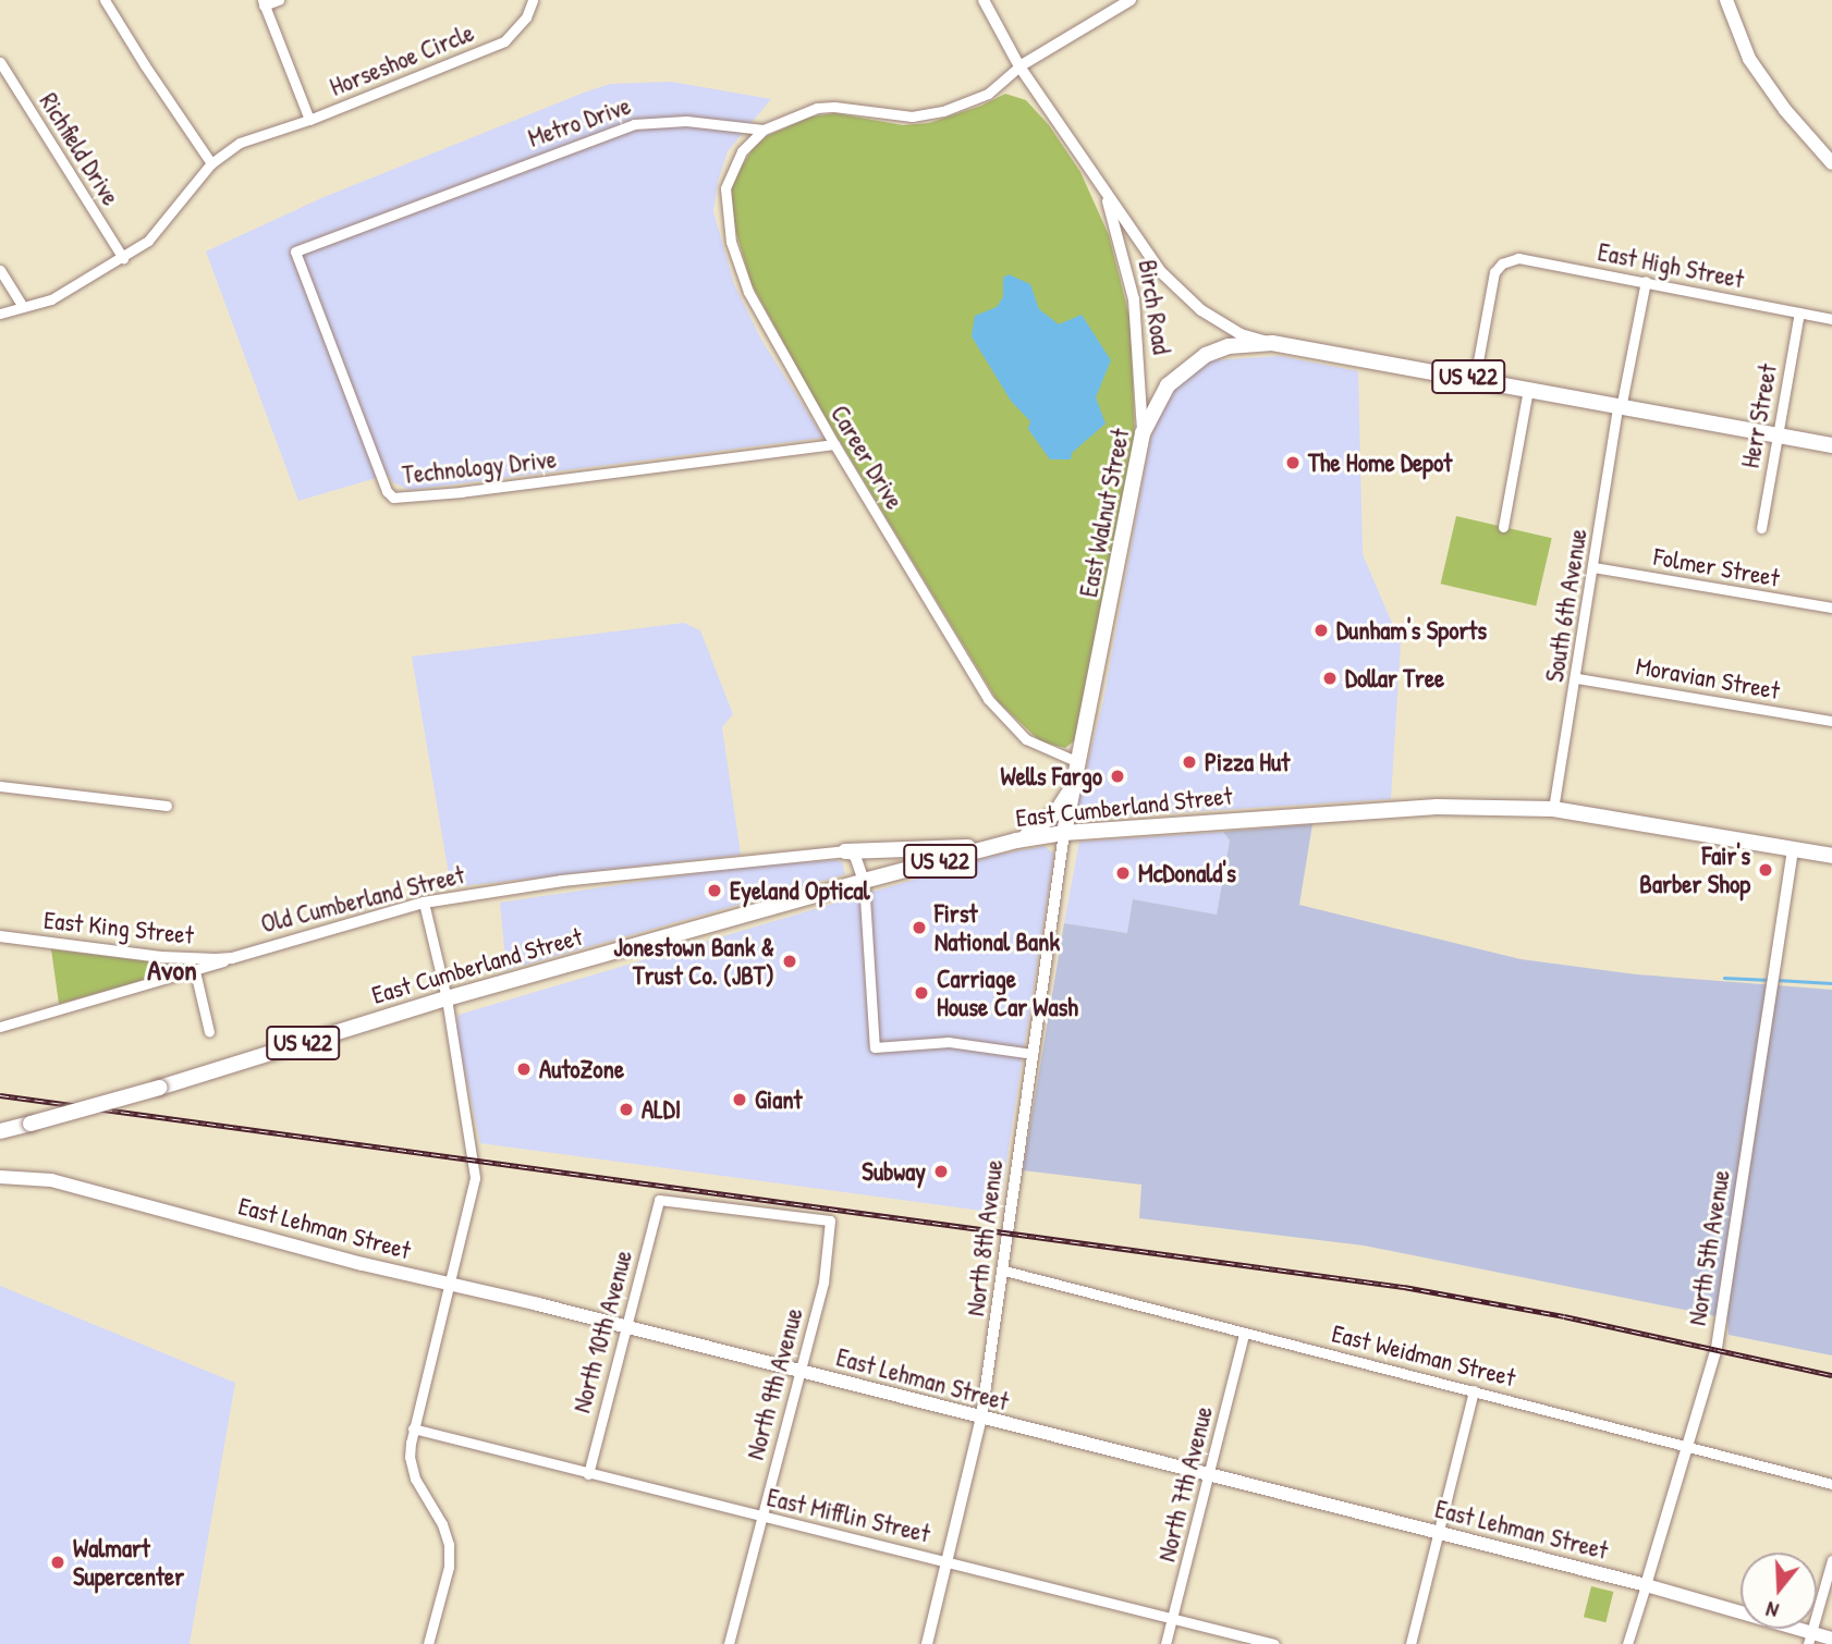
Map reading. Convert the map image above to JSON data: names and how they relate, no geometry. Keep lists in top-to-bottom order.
{
  "streets": {
    "highway": ["US 422", "East Walnut Street", "East Cumberland Street"],
    "main road": ["East Lehman Street"],
    "street": [
      "Horseshoe Circle",
      "Metro Drive",
      "Richfield Drive",
      "East High Street",
      "Birch Road",
      "Herr Street",
      "Career Drive",
      "Technology Drive",
      "Folmer Street",
      "South 6th Avenue",
      "Moravian Street",
      "Old Cumberland Street",
      "East King Street",
      "North 8th Avenue",
      "North 5th Avenue",
      "North 10th Avenue",
      "East Weidman Street",
      "North 9th Avenue",
      "North 7th Avenue",
      "East Mifflin Street"
    ]
  },
  "crossings": [
    ["Metro Drive", "Birch Road"],
    ["Metro Drive", "Career Drive"],
    ["Metro Drive", "Technology Drive"],
    ["East High Street", "Herr Street"],
    ["East High Street", "East Walnut Street"],
    ["East High Street", "South 6th Avenue"],
    ["Birch Road", "East Walnut Street"],
    ["US 422", "East Walnut Street"],
    ["US 422", "East Cumberland Street"],
    ["Herr Street", "East Walnut Street"],
    ["Career Drive", "Technology Drive"],
    ["Career Drive", "East Walnut Street"],
    ["East Walnut Street", "South 6th Avenue"],
    ["East Walnut Street", "East Cumberland Street"],
    ["East Walnut Street", "North 8th Avenue"],
    ["Folmer Street", "South 6th Avenue"],
    ["South 6th Avenue", "Moravian Street"],
    ["South 6th Avenue", "East Cumberland Street"],
    ["East Cumberland Street", "North 8th Avenue"],
    ["East Cumberland Street", "North 5th Avenue"],
    ["Old Cumberland Street", "East King Street"],
    ["East Lehman Street", "North 8th Avenue"],
    ["East Lehman Street", "North 5th Avenue"],
    ["East Lehman Street", "North 10th Avenue"],
    ["East Lehman Street", "North 9th Avenue"],
    ["East Lehman Street", "North 7th Avenue"],
    ["North 8th Avenue", "East Weidman Street"],
    ["North 8th Avenue", "East Mifflin Street"],
    ["North 5th Avenue", "East Weidman Street"],
    ["North 10th Avenue", "North 9th Avenue"],
    ["North 10th Avenue", "East Mifflin Street"],
    ["East Weidman Street", "North 7th Avenue"],
    ["North 9th Avenue", "East Mifflin Street"],
    ["North 7th Avenue", "East Mifflin Street"]
  ],
  "districts": ["Avon"],
  "places": [
    "The Home Depot",
    "Dunham's Sports",
    "Dollar Tree",
    "Pizza Hut",
    "Wells Fargo",
    "Fair's Barber Shop",
    "McDonald's",
    "Eyeland Optical",
    "First National Bank",
    "Jonestown Bank & Trust Co. (JBT)",
    "Carriage House Car Wash",
    "AutoZone",
    "Giant",
    "ALDI",
    "Subway",
    "Walmart Supercenter"
  ],
  "north": "bottom"
}
